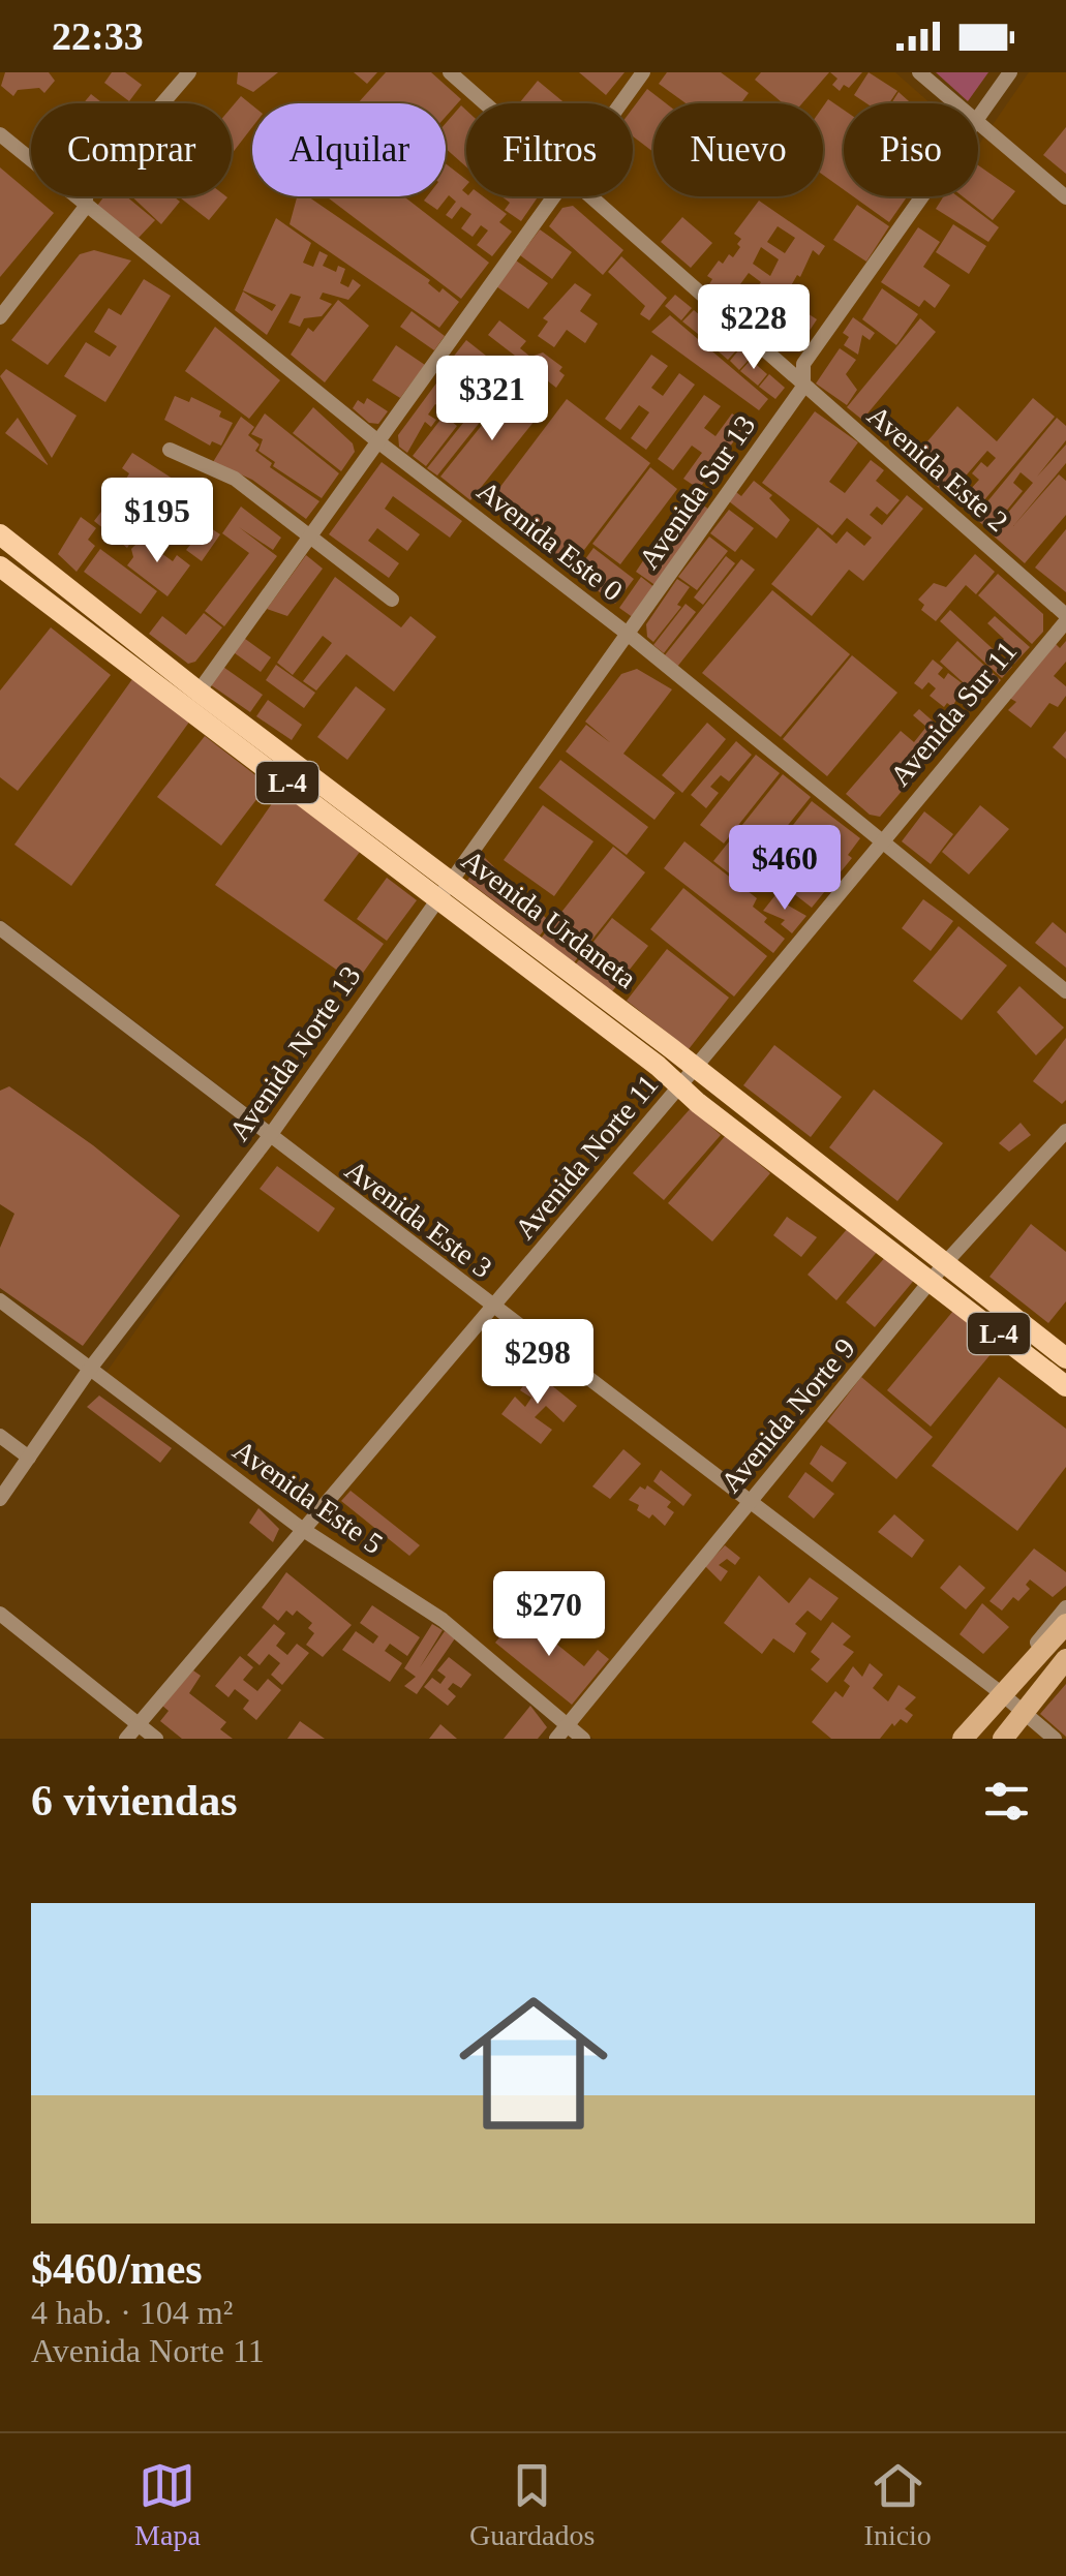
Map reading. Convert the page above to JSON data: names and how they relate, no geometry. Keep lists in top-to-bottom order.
{
  "streets": {
    "main road": ["L-4", "Avenida Urdaneta"],
    "street": [
      "Avenida Este 2",
      "Avenida Sur 13",
      "Avenida Este 0",
      "Avenida Sur 11",
      "Avenida Norte 13",
      "Avenida Norte 11",
      "Avenida Este 3",
      "Avenida Norte 9",
      "Avenida Este 5"
    ]
  },
  "crossings": [
    ["Avenida Este 2", "Avenida Sur 13"],
    ["Avenida Este 2", "Avenida Sur 11"],
    ["Avenida Sur 13", "Avenida Este 0"],
    ["Avenida Sur 13", "Avenida Norte 13"],
    ["Avenida Este 0", "Avenida Sur 11"],
    ["Avenida Este 0", "Avenida Norte 13"],
    ["Avenida Este 0", "Avenida Norte 11"],
    ["Avenida Sur 11", "Avenida Norte 11"],
    ["L-4", "Avenida Urdaneta"],
    ["Avenida Urdaneta", "Avenida Norte 13"],
    ["Avenida Urdaneta", "Avenida Norte 11"],
    ["Avenida Urdaneta", "Avenida Norte 9"],
    ["Avenida Norte 13", "Avenida Este 3"],
    ["Avenida Norte 13", "Avenida Este 5"],
    ["Avenida Norte 11", "Avenida Este 3"],
    ["Avenida Norte 11", "Avenida Este 5"],
    ["Avenida Este 3", "Avenida Norte 9"],
    ["Avenida Norte 9", "Avenida Este 5"]
  ],
  "page": {
    "status": "22:33",
    "chip": [
      "Comprar",
      "Alquilar",
      "Filtros",
      "Nuevo",
      "Piso"
    ],
    "price": [
      "$228",
      "$321",
      "$195",
      "$460",
      "$298",
      "$270"
    ],
    "heading": "6 viviendas",
    "list": [
      {
        "name": "$460/mes",
        "note": "4 hab. · 104 m² · Avenida Norte 11"
      }
    ],
    "tabs": ["Mapa", "Guardados", "Inicio"]
  }
}
